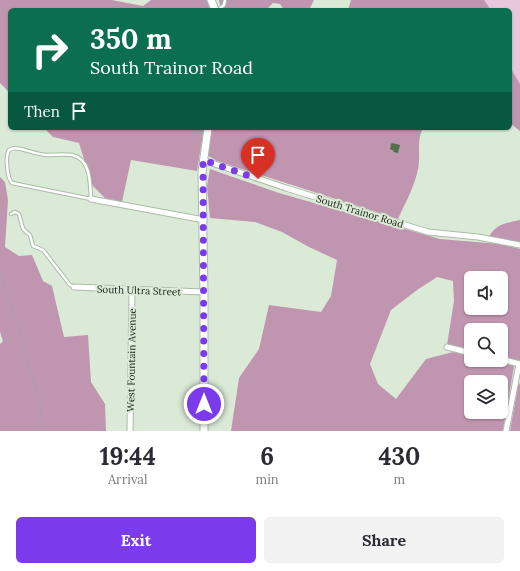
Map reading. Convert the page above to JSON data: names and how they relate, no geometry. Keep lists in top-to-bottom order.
{
  "streets": {
    "street": ["South Trainor Road", "South Ultra Street", "West Fountain Avenue"]
  },
  "crossings": [
    ["South Ultra Street", "West Fountain Avenue"]
  ],
  "page": {
    "turn": ["350 m", "South Trainor Road"],
    "then": "Then",
    "eta": [
      "19:44",
      "Arrival",
      "6",
      "min",
      "430",
      "m"
    ],
    "buttons": ["Exit", "Share"]
  }
}
